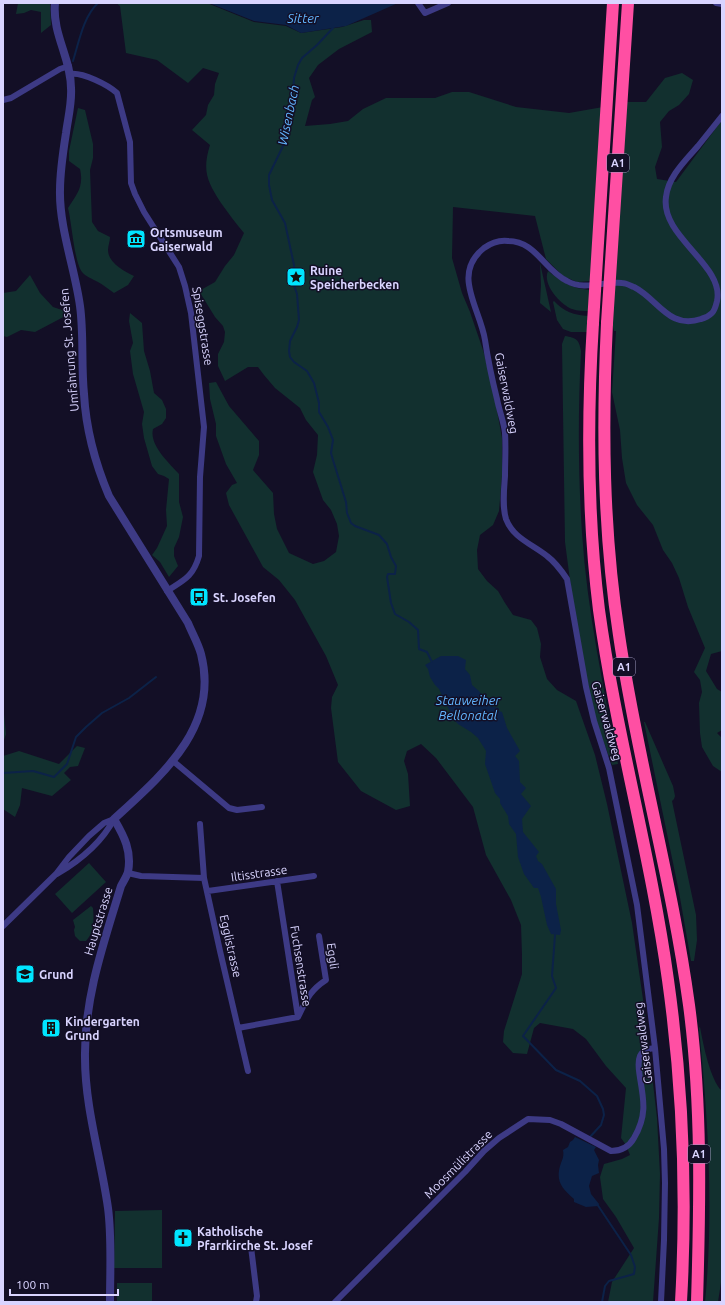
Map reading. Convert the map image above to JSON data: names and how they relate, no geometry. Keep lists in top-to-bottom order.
{
  "streets": {
    "highway": ["A1"],
    "street": [
      "Spiseggstrasse",
      "Umfahrung St. Josefen",
      "Gaiserwaldweg",
      "Iltisstrasse",
      "Hauptstrasse",
      "Egglistrasse",
      "Eggli",
      "Fuchsenstrasse",
      "Moosmülistrasse"
    ]
  },
  "crossings": [
    ["Spiseggstrasse", "Umfahrung St. Josefen"],
    ["Gaiserwaldweg", "Moosmülistrasse"],
    ["Iltisstrasse", "Egglistrasse"],
    ["Iltisstrasse", "Fuchsenstrasse"],
    ["Egglistrasse", "Fuchsenstrasse"],
    ["Eggli", "Fuchsenstrasse"]
  ],
  "water": ["Sitter", "Wisenbach", "Stauweiher Bellonatal"],
  "places": {
    "museum": ["Ortsmuseum Gaiserwald"],
    "place": ["Ruine Speicherbecken"],
    "bus stop": ["St. Josefen"],
    "school or university": ["Grund"],
    "building": ["Kindergarten Grund"],
    "church": ["Katholische Pfarrkirche St. Josef"]
  },
  "scale_bar": "100 m"
}
